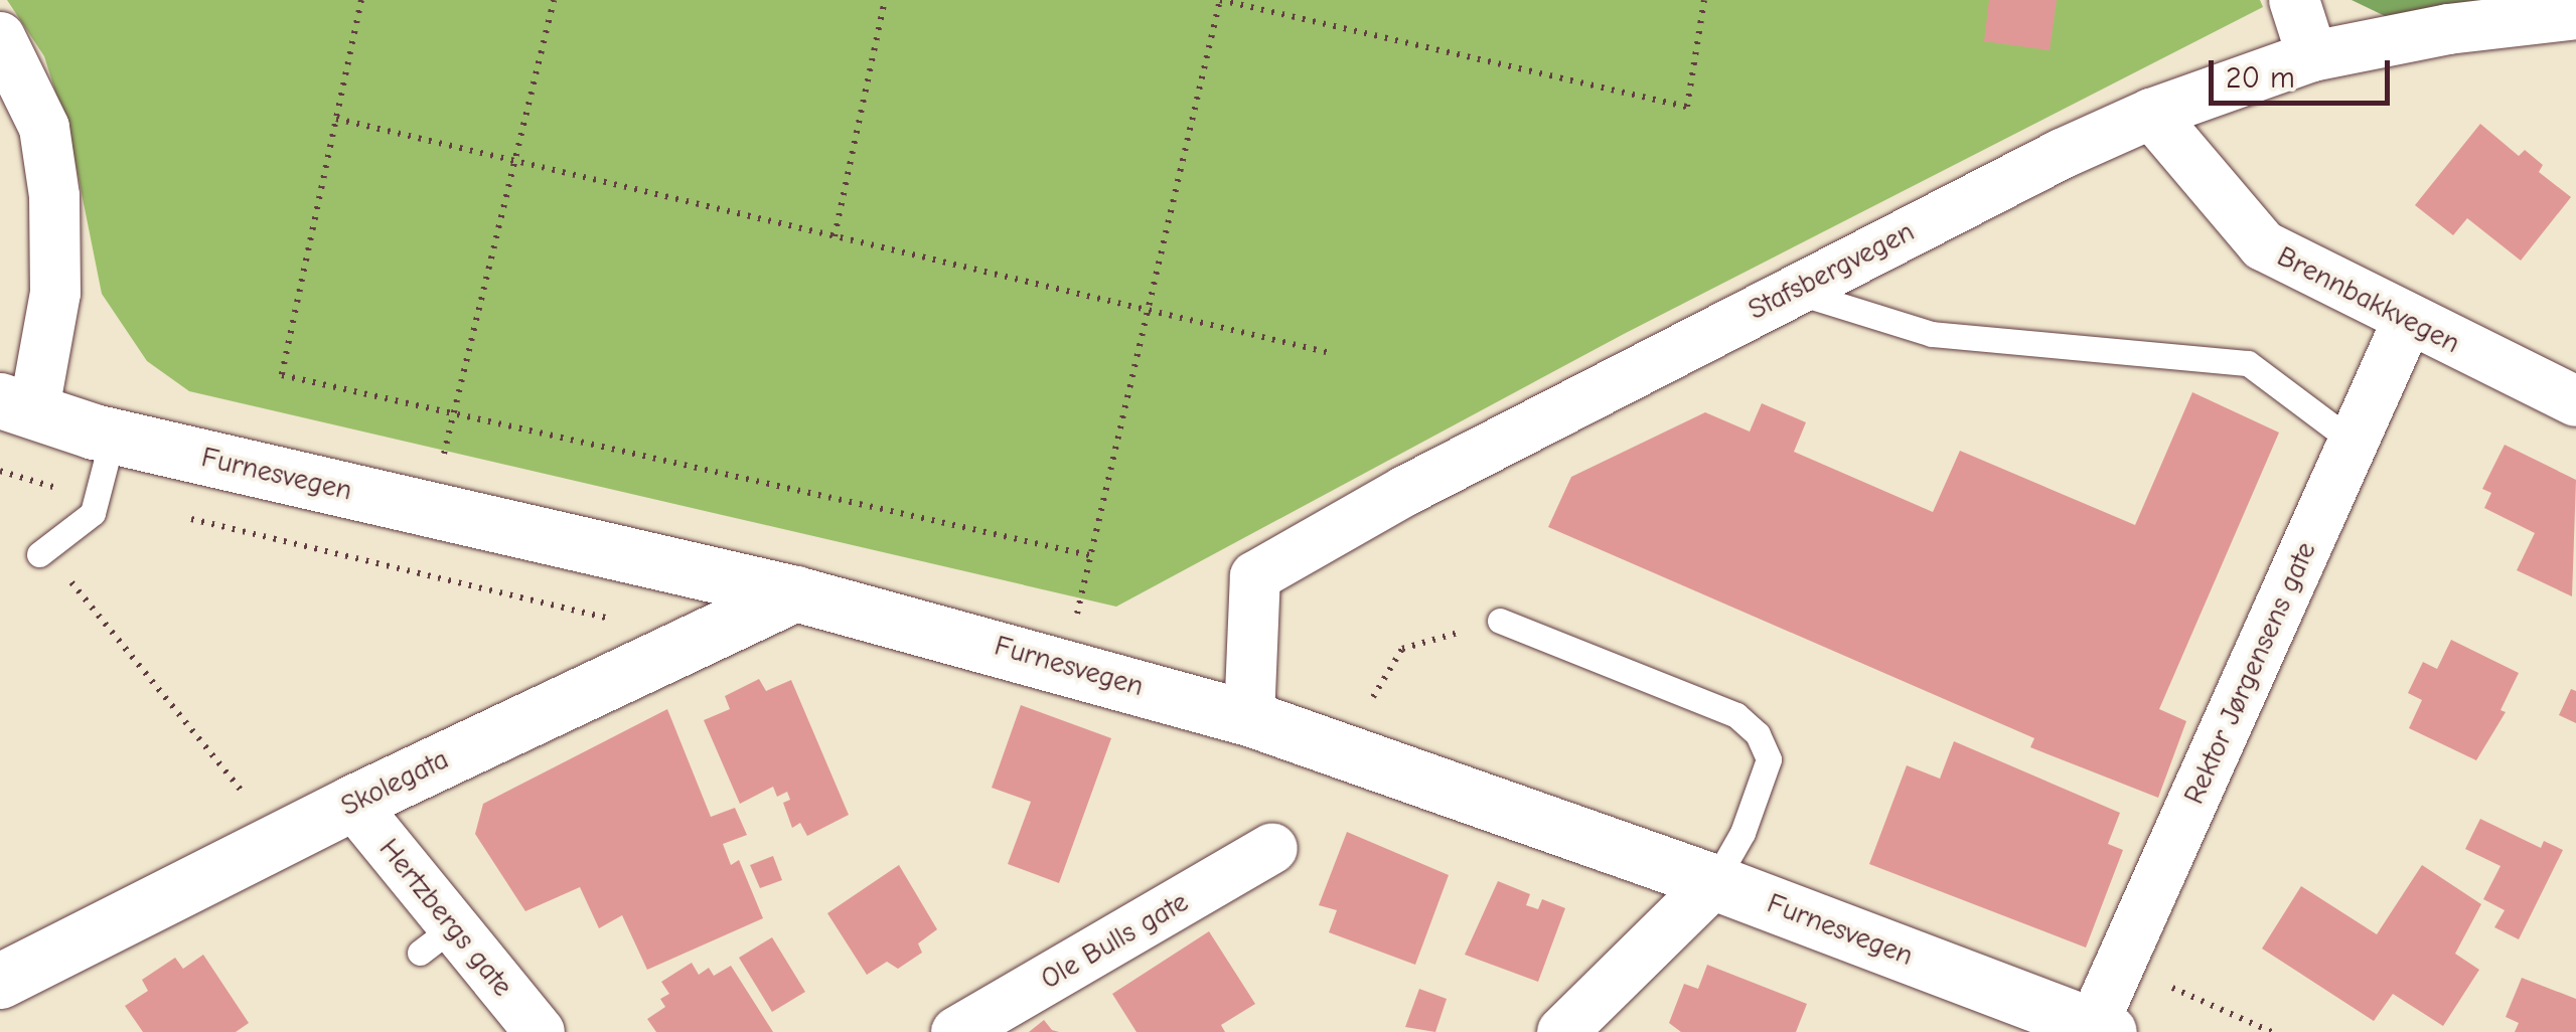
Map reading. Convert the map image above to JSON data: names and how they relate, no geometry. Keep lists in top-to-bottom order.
{
  "streets": {
    "main road": ["Furnesvegen", "Skolegata"],
    "street": [
      "Stafsbergvegen",
      "Brennbakkvegen",
      "Rektor Jørgensens gate",
      "Hertzbergs gate",
      "Ole Bulls gate"
    ]
  },
  "crossings": [
    ["Stafsbergvegen", "Brennbakkvegen"],
    ["Stafsbergvegen", "Furnesvegen"],
    ["Brennbakkvegen", "Rektor Jørgensens gate"],
    ["Furnesvegen", "Rektor Jørgensens gate"],
    ["Furnesvegen", "Skolegata"],
    ["Skolegata", "Hertzbergs gate"]
  ],
  "scale_bar": "20 m"
}
